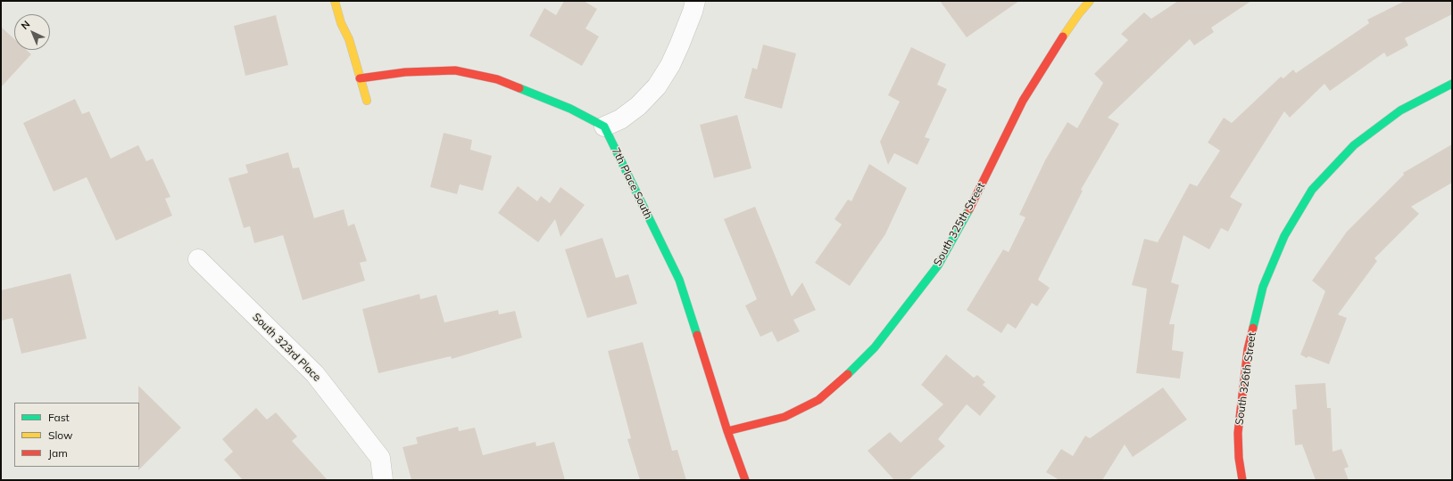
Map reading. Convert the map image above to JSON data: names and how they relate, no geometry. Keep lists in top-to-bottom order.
{
  "streets": {
    "street": [
      "7th Place South",
      "South 325th Street",
      "South 323rd Place",
      "South 326th Street"
    ]
  },
  "crossings": [
    ["7th Place South", "South 325th Street"]
  ],
  "legend": ["Fast", "Slow", "Jam"],
  "north": "top left"
}
